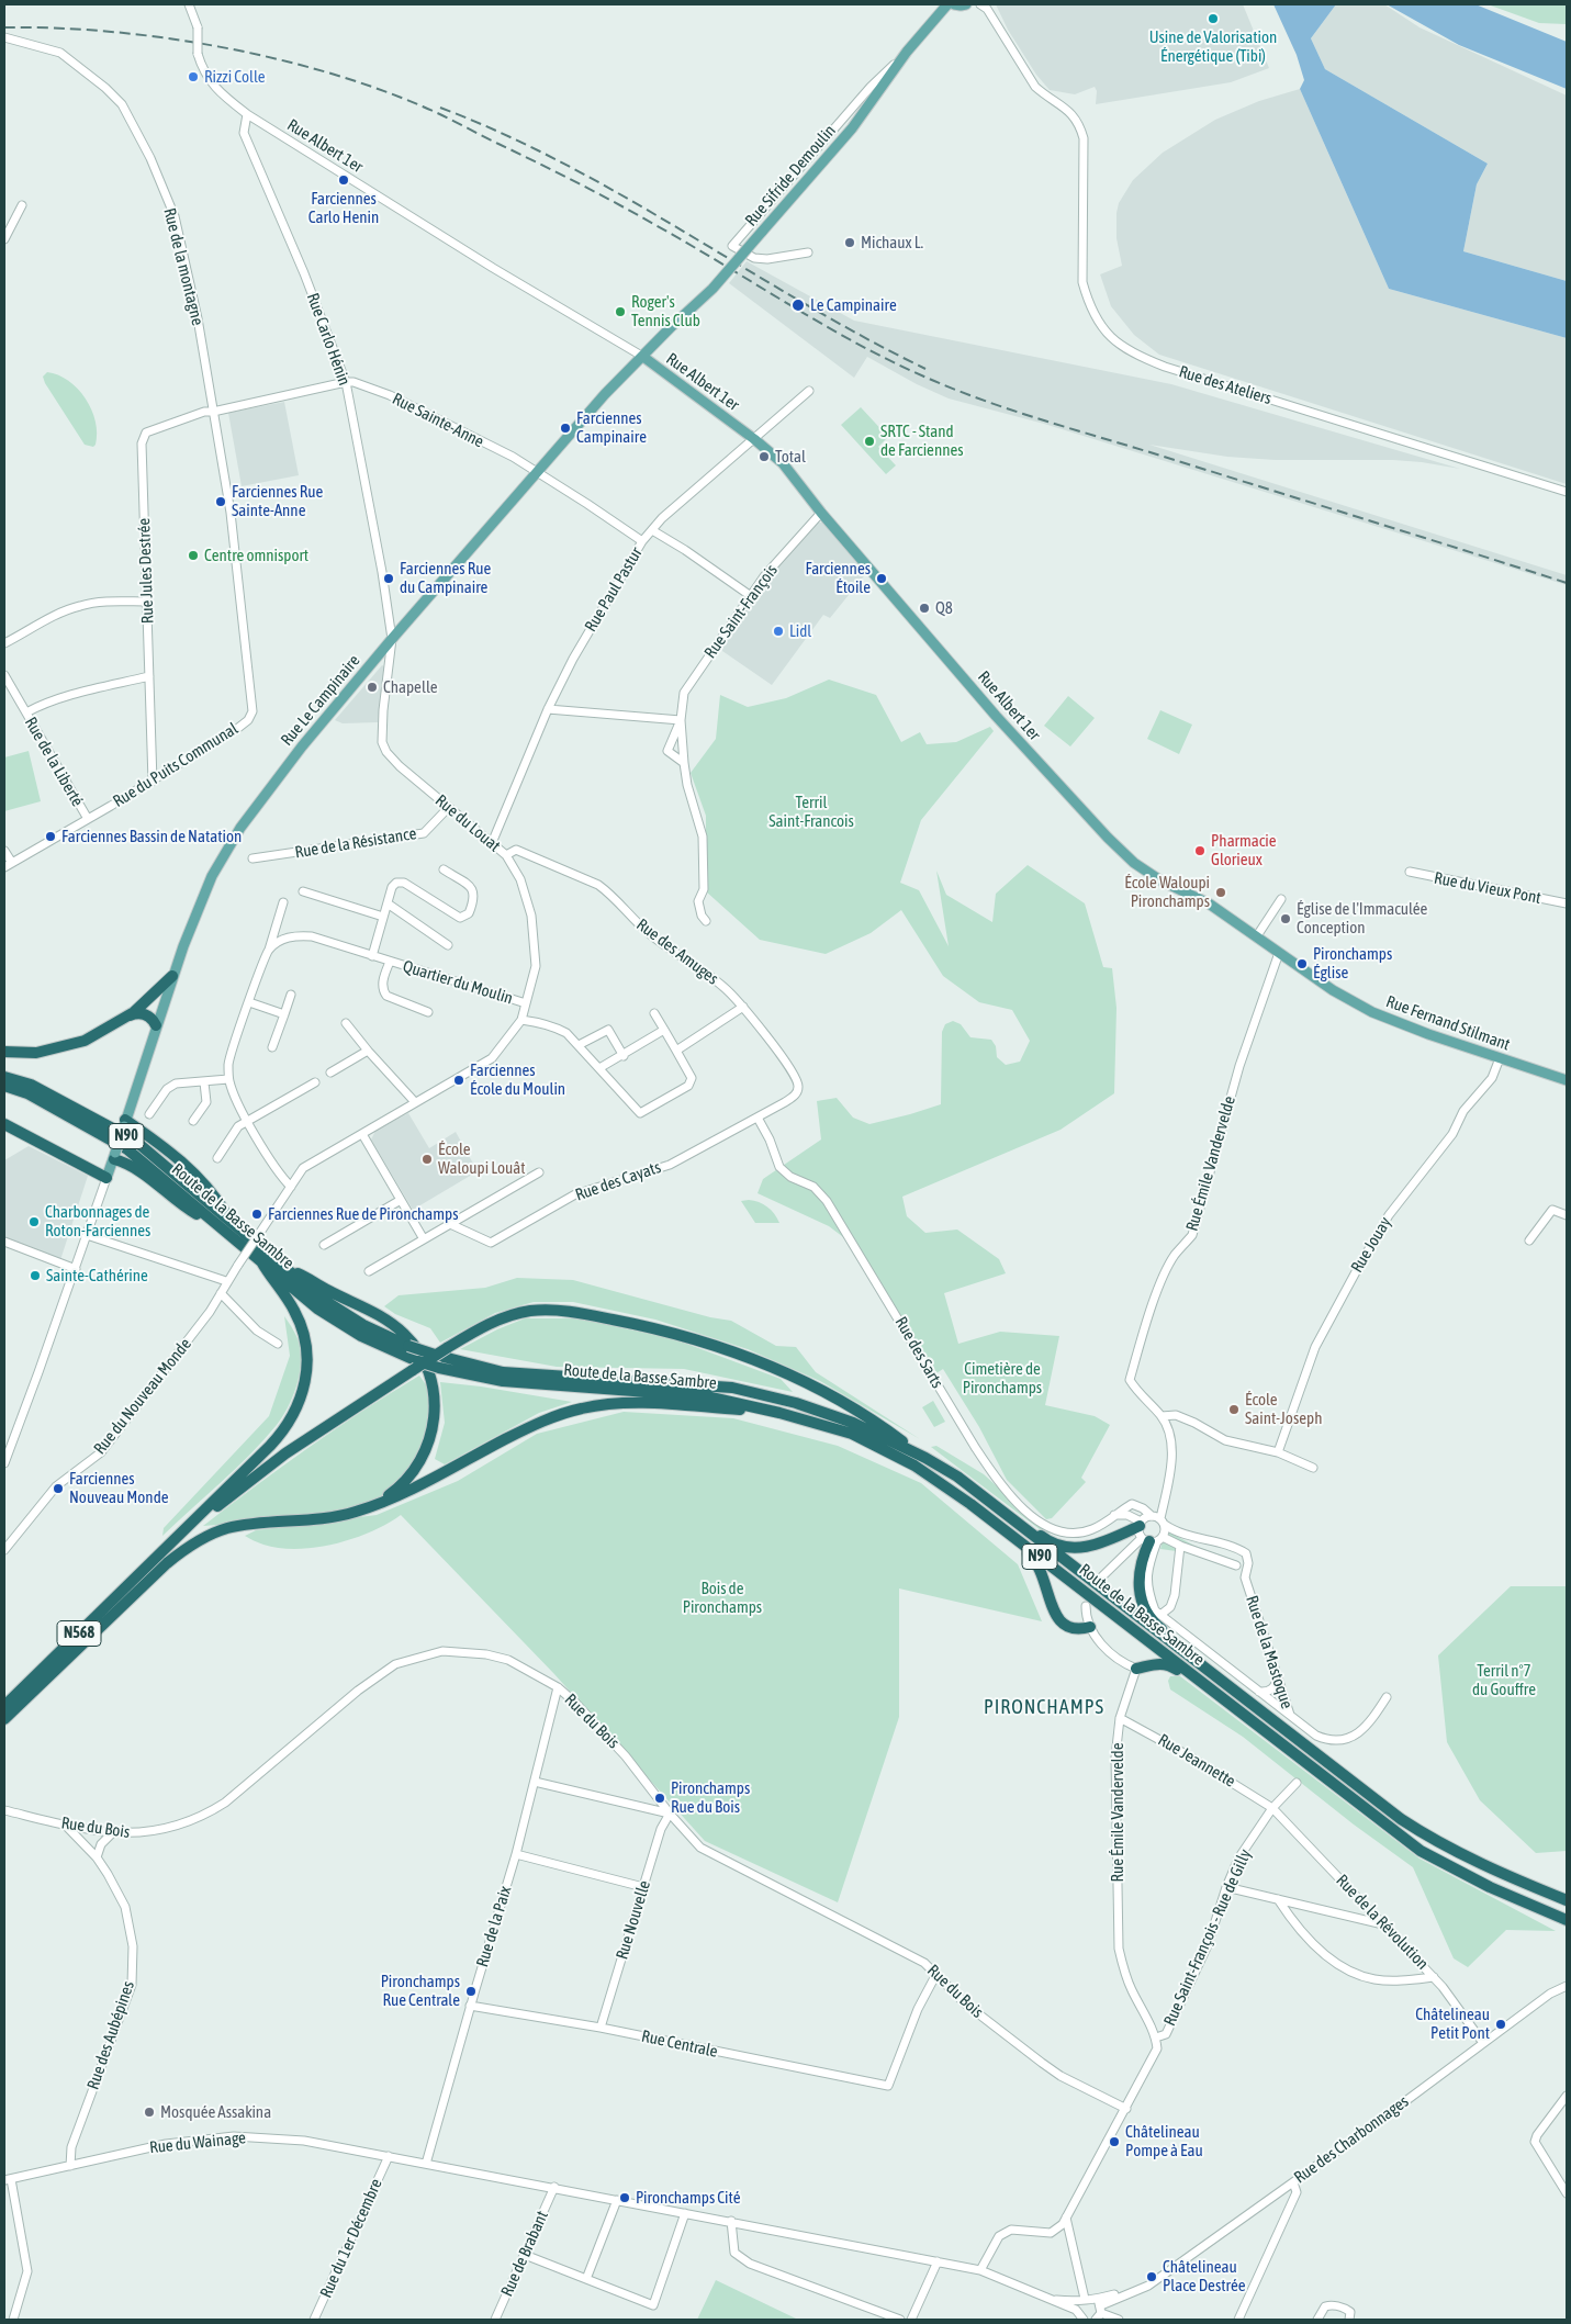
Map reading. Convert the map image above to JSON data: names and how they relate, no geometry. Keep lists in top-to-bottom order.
{
  "streets": {
    "highway": ["N90", "Route de la Basse Sambre", "N568"],
    "main road": [
      "Rue Albert 1er",
      "Rue Sifride Demoulin",
      "Rue Le Campinaire",
      "Rue Fernand Stilmant"
    ],
    "street": [
      "Rue de la montagne",
      "Rue Carlo Hénin",
      "Rue des Ateliers",
      "Rue Sainte-Anne",
      "Rue Jules Destrée",
      "Rue Paul Pastur",
      "Rue Saint-François",
      "Rue de la Liberté",
      "Rue du Puits Communal",
      "Rue du Louat",
      "Rue de la Résistance",
      "Rue du Vieux Pont",
      "Rue des Amuges",
      "Quartier du Moulin",
      "Rue Émile Vandervelde",
      "Rue des Cayats",
      "Rue Jouay",
      "Rue des Sarts",
      "Rue du Nouveau Monde",
      "Rue de la Mastoque",
      "Rue du Bois",
      "Rue Jeannette",
      "Rue Nouvelle",
      "Rue de la Révolution",
      "Rue de la Paix",
      "Rue Saint-François - Rue de Gilly",
      "Rue des Aubépines",
      "Rue Centrale",
      "Rue des Charbonnages",
      "Rue du Wainage",
      "Rue du 1er Décembre",
      "Rue de Brabant"
    ]
  },
  "crossings": [
    ["Rue Albert 1er", "Rue Sifride Demoulin"],
    ["Rue Albert 1er", "Rue Carlo Hénin"],
    ["Rue Albert 1er", "Rue Paul Pastur"],
    ["Rue Albert 1er", "Rue Saint-François"],
    ["Rue Albert 1er", "Rue Le Campinaire"],
    ["Rue Albert 1er", "Rue Fernand Stilmant"],
    ["Rue Sifride Demoulin", "Rue Le Campinaire"],
    ["Rue de la montagne", "Rue Sainte-Anne"],
    ["Rue de la montagne", "Rue Jules Destrée"],
    ["Rue de la montagne", "Rue du Puits Communal"],
    ["Rue Carlo Hénin", "Rue Sainte-Anne"],
    ["Rue Carlo Hénin", "Rue Le Campinaire"],
    ["Rue Carlo Hénin", "Rue du Louat"],
    ["Rue Sainte-Anne", "Rue Jules Destrée"],
    ["Rue Sainte-Anne", "Rue Paul Pastur"],
    ["Rue Sainte-Anne", "Rue Le Campinaire"],
    ["Rue Sainte-Anne", "Rue du Puits Communal"],
    ["Rue Jules Destrée", "Rue du Puits Communal"],
    ["Rue Paul Pastur", "Rue du Louat"],
    ["Rue Le Campinaire", "Rue du Louat"],
    ["Rue de la Liberté", "Rue du Puits Communal"],
    ["Rue du Louat", "Rue de la Résistance"],
    ["Rue du Louat", "Rue des Amuges"],
    ["Rue du Louat", "Quartier du Moulin"],
    ["Rue du Louat", "Rue du Nouveau Monde"],
    ["Rue des Amuges", "Rue des Cayats"],
    ["Rue Fernand Stilmant", "Rue Émile Vandervelde"],
    ["Rue Fernand Stilmant", "Rue Jouay"],
    ["Rue Émile Vandervelde", "Rue de la Mastoque"],
    ["Rue Émile Vandervelde", "Rue Jeannette"],
    ["Rue Émile Vandervelde", "Rue Saint-François - Rue de Gilly"],
    ["Rue des Cayats", "Rue des Sarts"],
    ["Rue du Bois", "Rue Nouvelle"],
    ["Rue du Bois", "Rue de la Paix"],
    ["Rue du Bois", "Rue des Aubépines"],
    ["Rue du Bois", "Rue Centrale"],
    ["Rue Jeannette", "Rue de la Révolution"],
    ["Rue Jeannette", "Rue Saint-François - Rue de Gilly"],
    ["Rue Nouvelle", "Rue Centrale"],
    ["Rue de la Révolution", "Rue Saint-François - Rue de Gilly"],
    ["Rue de la Révolution", "Rue des Charbonnages"],
    ["Rue de la Paix", "Rue Centrale"],
    ["Rue de la Paix", "Rue du Wainage"],
    ["Rue des Aubépines", "Rue du Wainage"],
    ["Rue du Wainage", "Rue du 1er Décembre"],
    ["Rue du Wainage", "Rue de Brabant"]
  ],
  "districts": ["PIRONCHAMPS"],
  "parks": [
    "Terril Saint-Francois",
    "Cimetière de Pironchamps",
    "Bois de Pironchamps",
    "Terril n°7 du Gouffre"
  ],
  "places": [
    "Usine de Valorisation Énergétique (Tibi)",
    "Rizzi Colle",
    "Farciennes Carlo Henin",
    "Michaux L.",
    "Le Campinaire",
    "Roger's Tennis Club",
    "Farciennes Campinaire",
    "SRTC - Stand de Farciennes",
    "Total",
    "Farciennes Rue Sainte-Anne",
    "Centre omnisport",
    "Farciennes Rue du Campinaire",
    "Farciennes Étoile",
    "Q8",
    "Lidl",
    "Chapelle",
    "Farciennes Bassin de Natation",
    "Pharmacie Glorieux",
    "École Waloupi Pironchamps",
    "Église de l'Immaculée Conception",
    "Pironchamps Église",
    "Farciennes École du Moulin",
    "École Waloupi Louât",
    "Farciennes Rue de Pironchamps",
    "Charbonnages de Roton-Farciennes",
    "Sainte-Cathérine",
    "École Saint-Joseph",
    "Farciennes Nouveau Monde",
    "Pironchamps Rue du Bois",
    "Pironchamps Rue Centrale",
    "Châtelineau Petit Pont",
    "Mosquée Assakina",
    "Châtelineau Pompe à Eau",
    "Pironchamps Cité",
    "Châtelineau Place Destrée"
  ]
}
